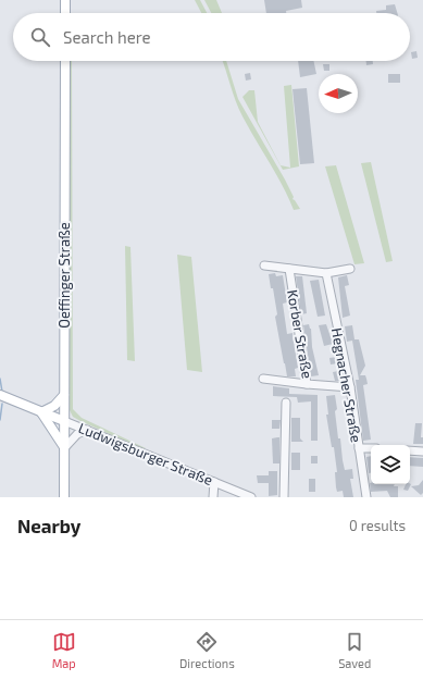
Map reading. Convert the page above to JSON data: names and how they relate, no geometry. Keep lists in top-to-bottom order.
{
  "streets": {
    "main road": ["Oeffinger Straße"],
    "street": ["Korber Straße", "Hegnacher Straße", "Ludwigsburger Straße"]
  },
  "crossings": [
    ["Oeffinger Straße", "Ludwigsburger Straße"],
    ["Korber Straße", "Hegnacher Straße"]
  ],
  "north": "left",
  "page": {
    "search": "Search here",
    "heading": ["Nearby", "0 results"],
    "nav": ["Map", "Directions", "Saved"]
  }
}
